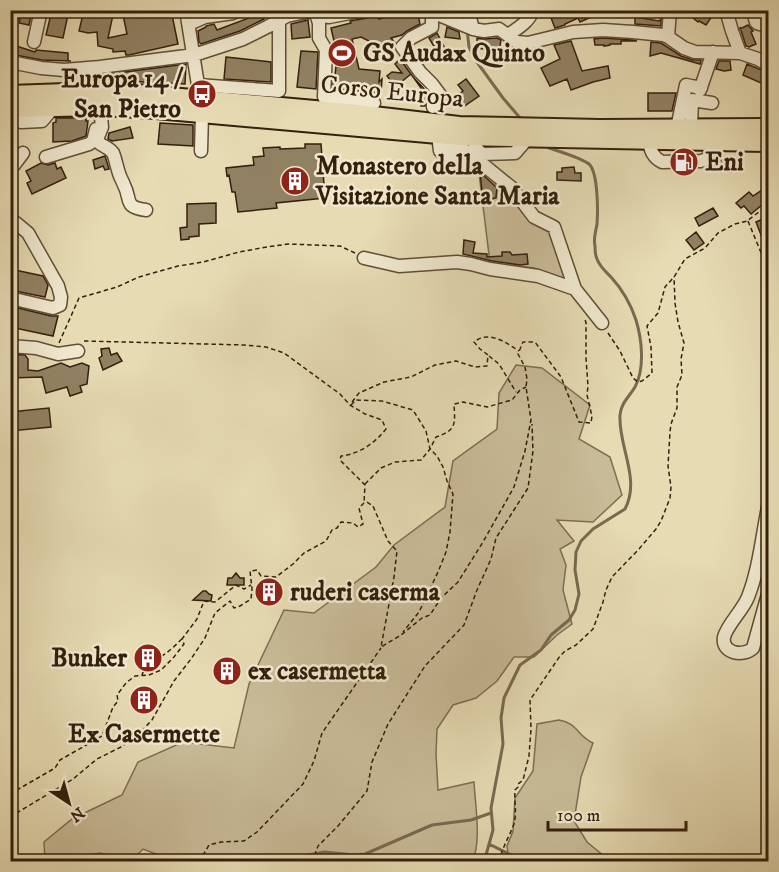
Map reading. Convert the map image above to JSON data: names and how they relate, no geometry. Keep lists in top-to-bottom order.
{
  "streets": {
    "main road": ["Corso Europa"]
  },
  "places": {
    "sports": ["GS Audax Quinto"],
    "bus stop": ["Europa 14 / San Pietro"],
    "fuel station": ["Eni"],
    "building": [
      "Monastero della Visitazione Santa Maria",
      "ruderi caserma",
      "Bunker",
      "ex casermetta",
      "Ex Casermette"
    ]
  },
  "scale_bar": "100 m",
  "north": "bottom right"
}
